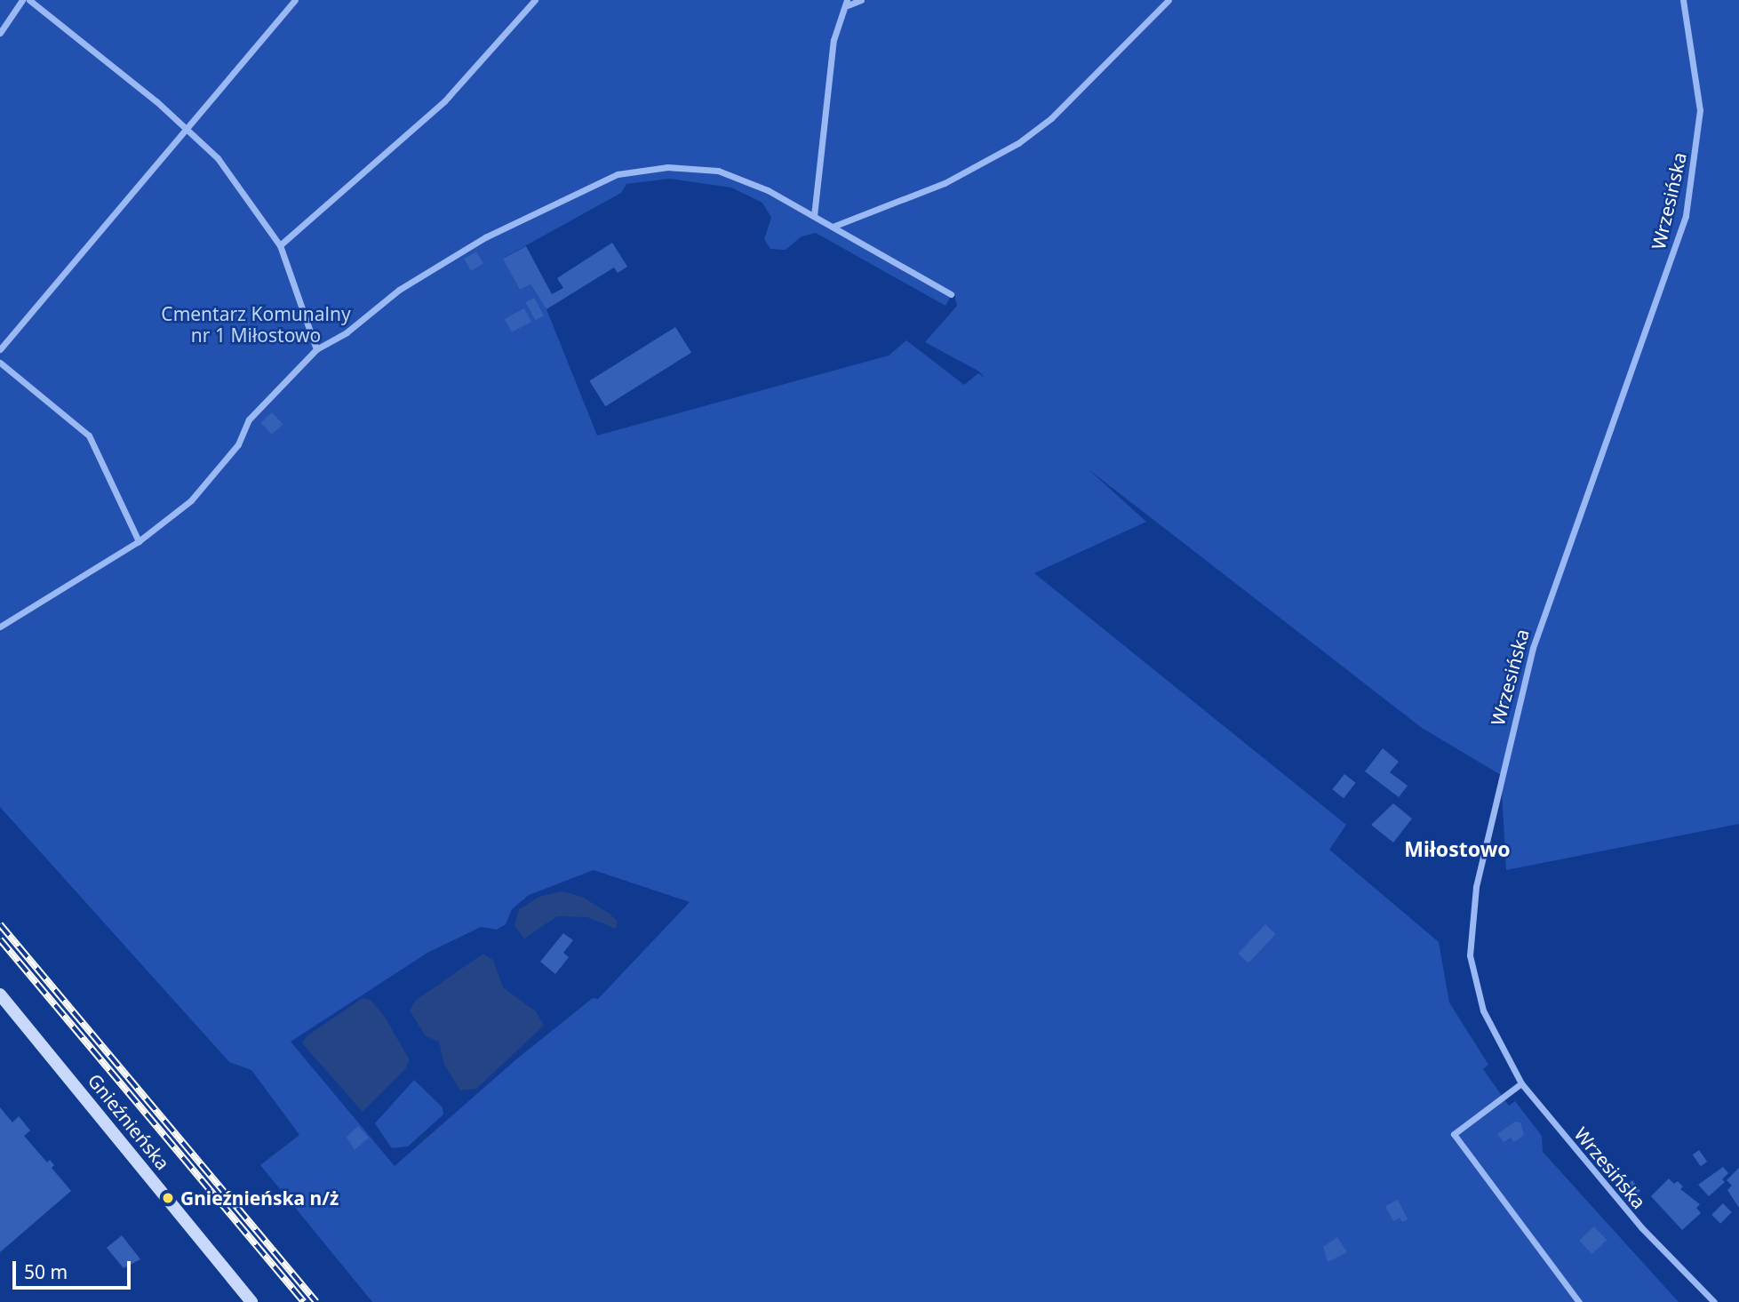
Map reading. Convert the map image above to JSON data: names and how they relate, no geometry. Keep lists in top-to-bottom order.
{
  "streets": {
    "street": ["Wrzesińska", "Gnieźnieńska"]
  },
  "districts": ["Miłostowo"],
  "parks": ["Cmentarz Komunalny nr 1 Miłostowo"],
  "places": ["Gnieźnieńska n/ż"],
  "scale_bar": "50 m"
}
